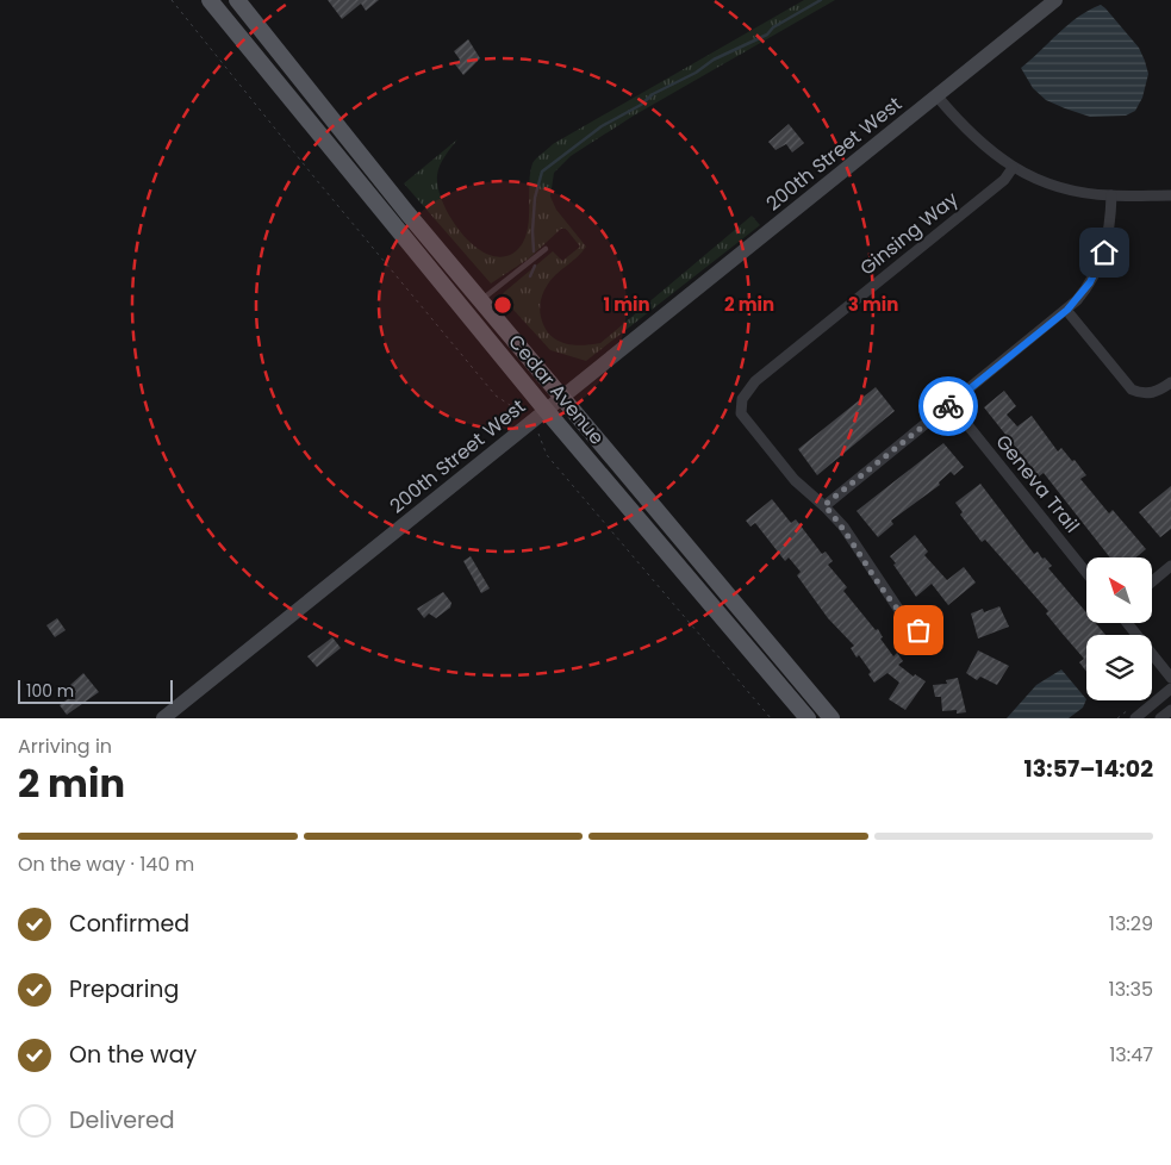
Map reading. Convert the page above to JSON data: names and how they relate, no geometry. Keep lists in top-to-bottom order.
{
  "streets": {
    "main road": ["Cedar Avenue"],
    "street": ["200th Street West", "Ginsing Way", "Geneva Trail"]
  },
  "crossings": [
    ["200th Street West", "Cedar Avenue"]
  ],
  "scale_bar": "100 m",
  "north": "top left",
  "page": {
    "scale": "100 m",
    "heading": ["2 min", "Arriving in", "13:57–14:02"],
    "bar": "On the way · 140 m",
    "list": [
      ["Confirmed", "13:29"],
      ["Preparing", "13:35"],
      ["On the way", "13:47"],
      "Delivered"
    ]
  },
  "rings": ["1 min", "2 min", "3 min"]
}
